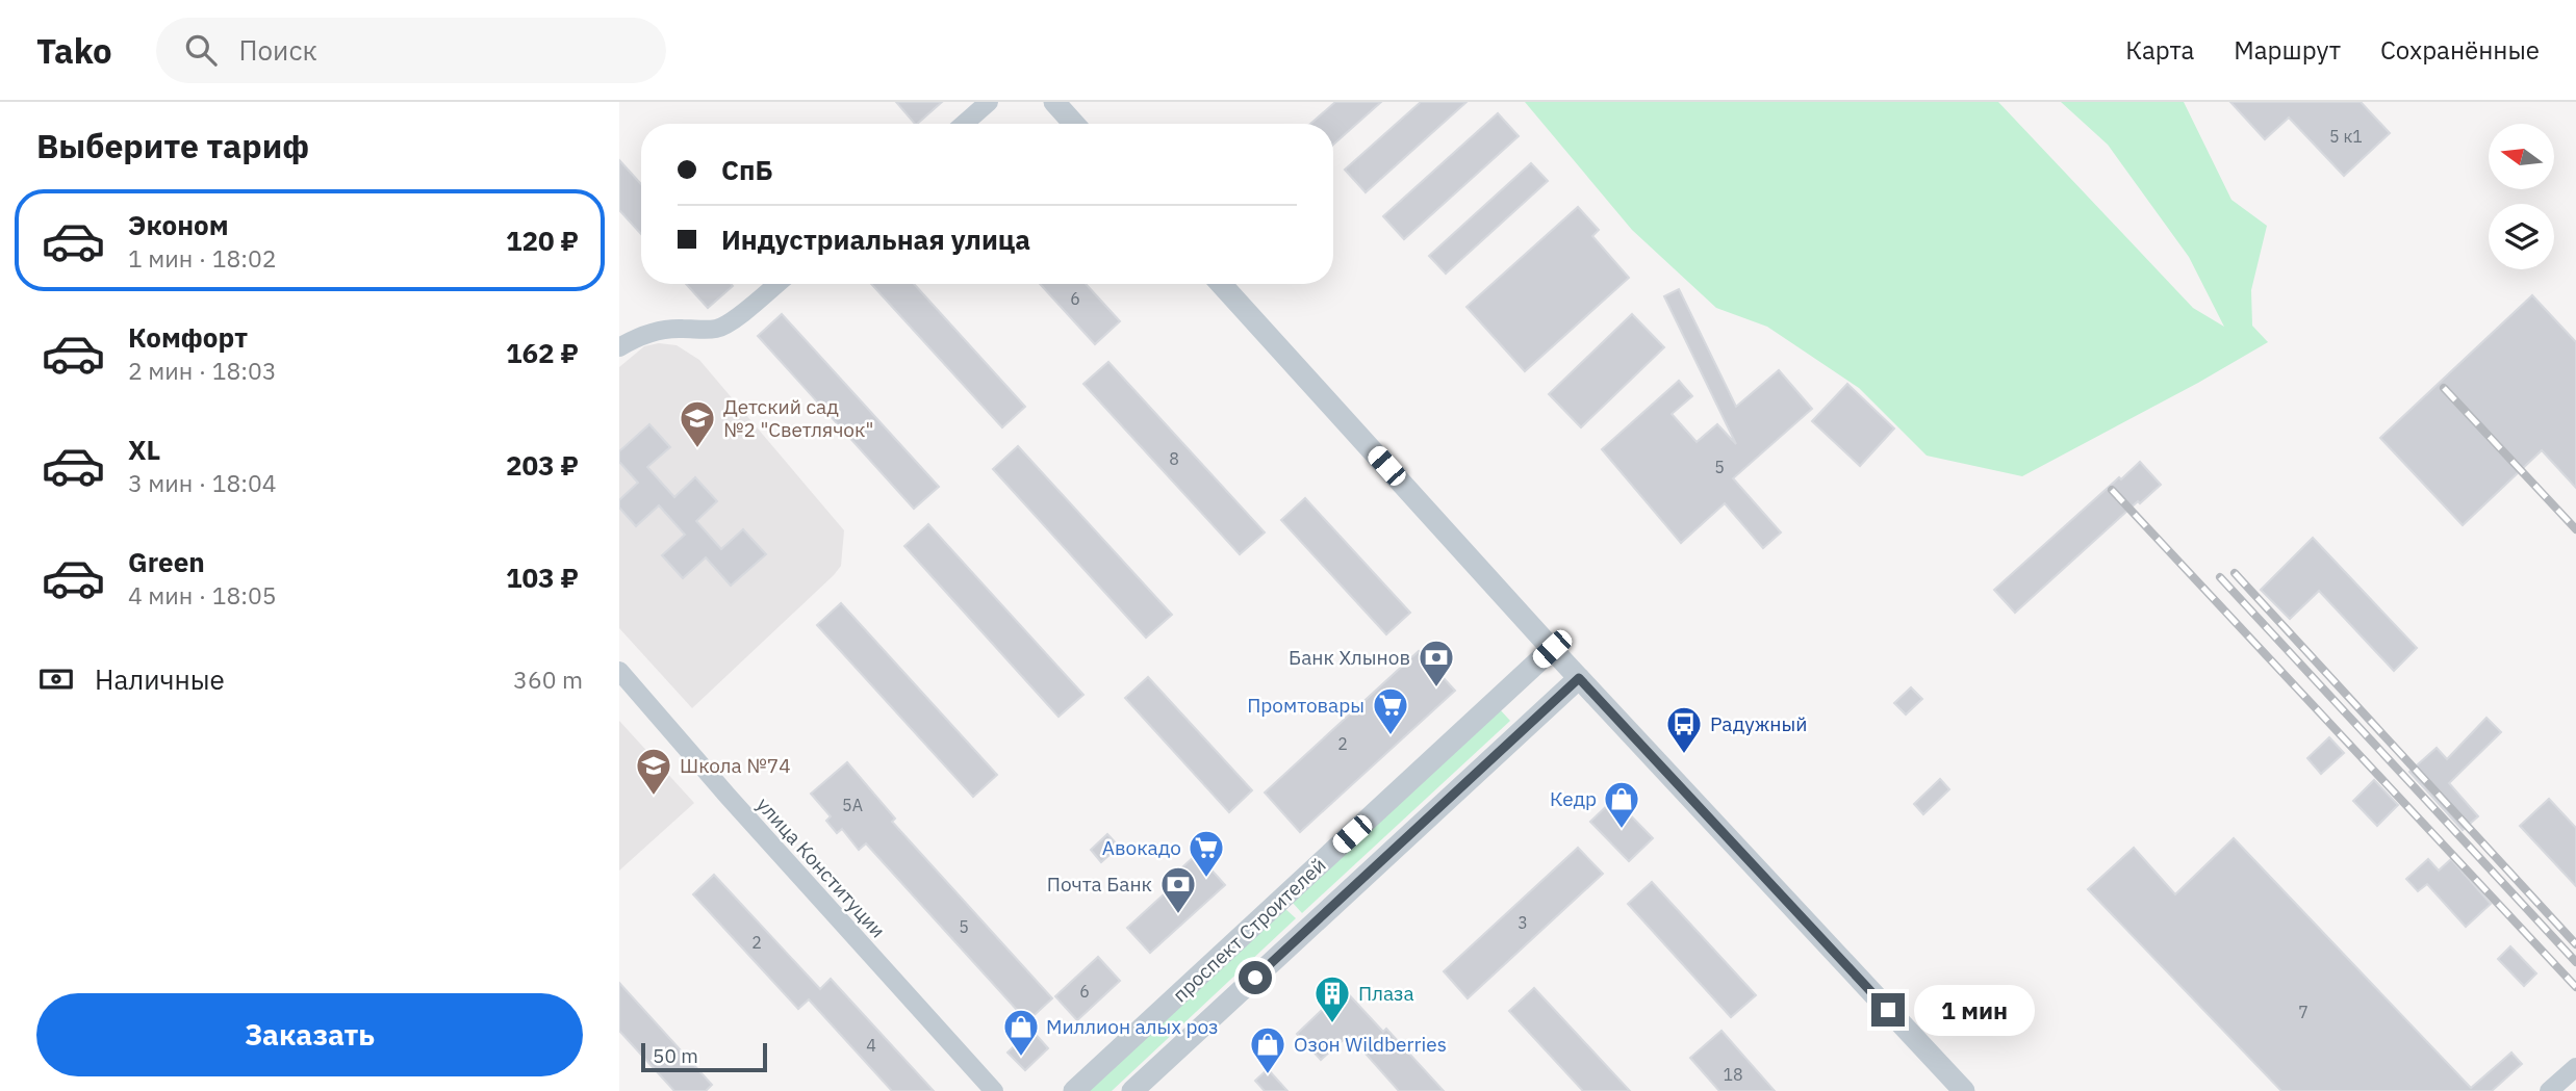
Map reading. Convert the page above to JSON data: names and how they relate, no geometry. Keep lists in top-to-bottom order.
{
  "streets": {
    "street": ["улица Конституции", "проспект Строителей"]
  },
  "places": {
    "school or university": ["Детский сад №2 \"Светлячок\"", "Школа №74"],
    "bank": ["Банк Хлынов", "Почта Банк"],
    "supermarket": ["Промтовары", "Авокадо"],
    "bus stop": ["Радужный"],
    "shop": ["Кедр", "Миллион алых роз", "Озон Wildberries"],
    "building": ["Плаза"]
  },
  "house_numbers": [
    "5 к1",
    "6",
    "8",
    "5",
    "2",
    "5А",
    "3",
    "5",
    "2",
    "6",
    "7",
    "4",
    "18"
  ],
  "scale_bar": "50 m",
  "north": "left",
  "page": {
    "header": "Tako",
    "search": "Поиск",
    "nav": ["Карта", "Маршрут", "Сохранённые"],
    "heading": "Выберите тариф",
    "banner": ["СпБ", "Индустриальная улица"],
    "list": [
      {
        "name": "Эконом",
        "note": "1 мин · 18:02",
        "value": "120 ₽"
      },
      {
        "name": "Комфорт",
        "note": "2 мин · 18:03",
        "value": "162 ₽"
      },
      {
        "name": "XL",
        "note": "3 мин · 18:04",
        "value": "203 ₽"
      },
      {
        "name": "Green",
        "note": "4 мин · 18:05",
        "value": "103 ₽"
      }
    ],
    "pay": ["Наличные", "360 m"],
    "buttons": "Заказать",
    "bubble": "1 мин",
    "scale": "50 m"
  }
}
